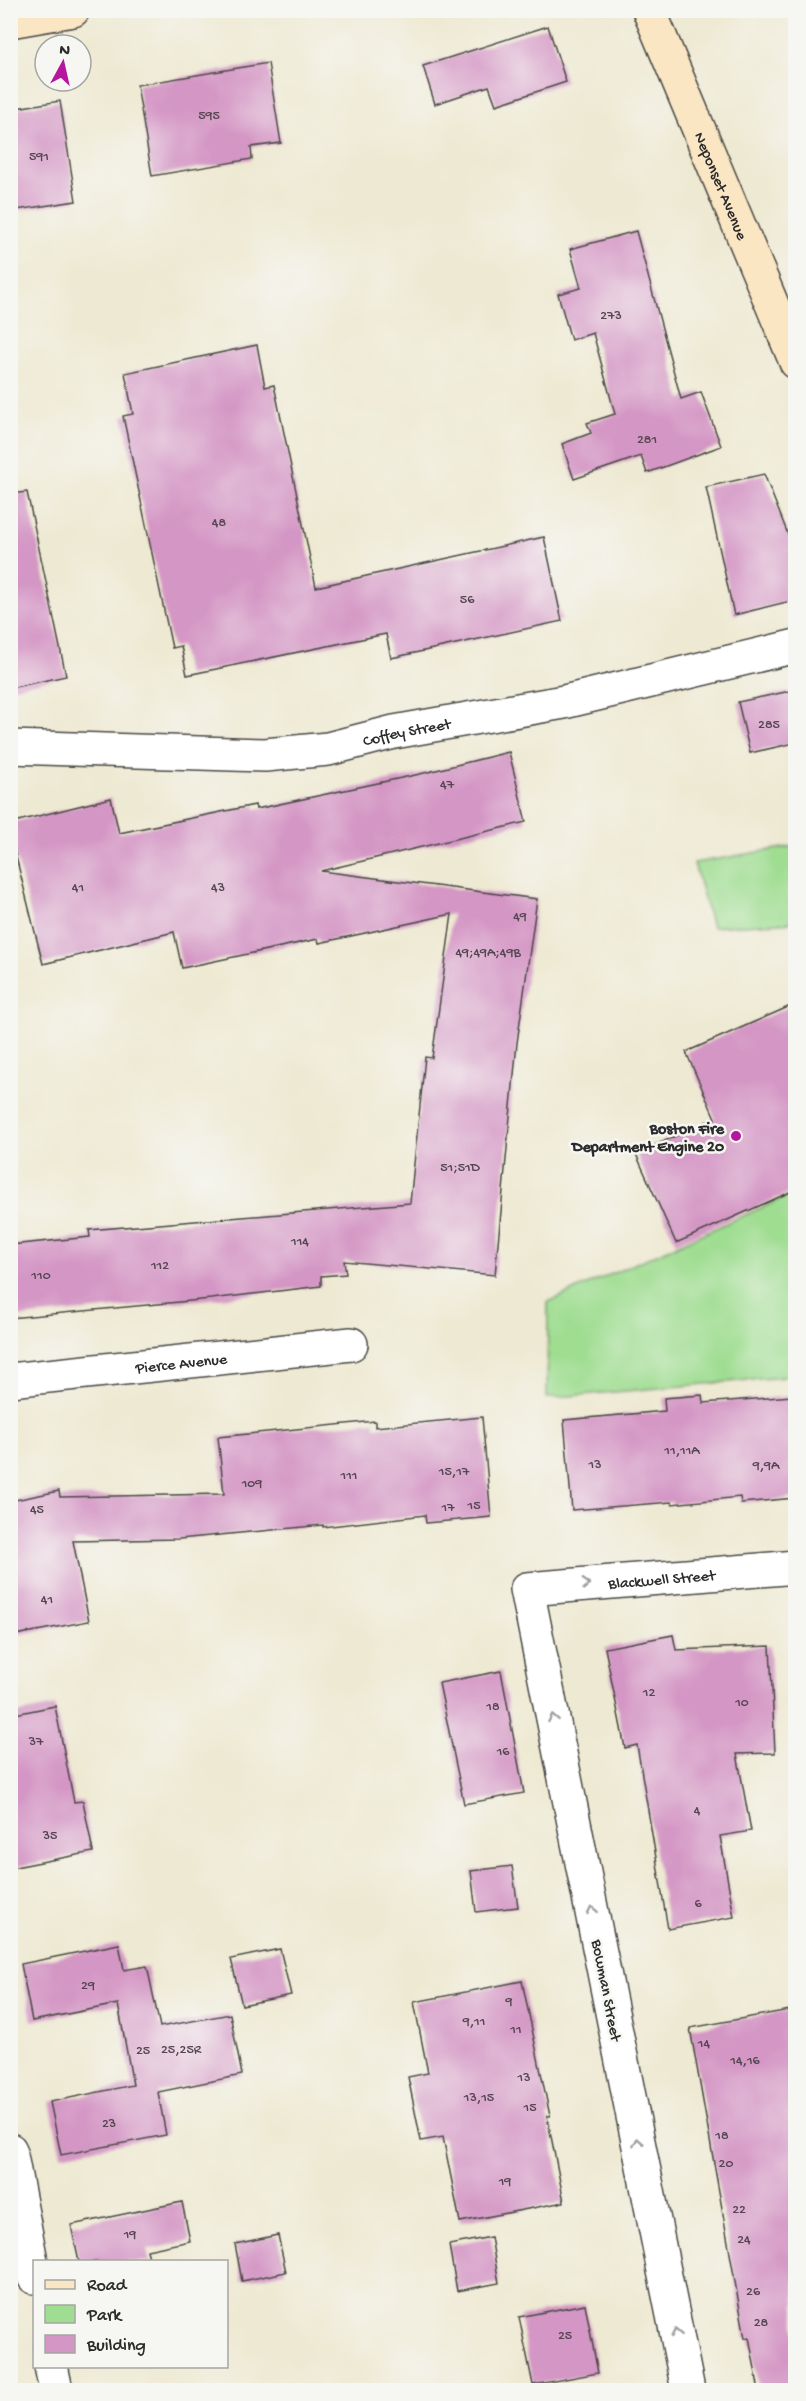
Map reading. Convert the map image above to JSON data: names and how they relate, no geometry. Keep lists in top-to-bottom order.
{
  "streets": {
    "main road": ["Neponset Avenue"],
    "street": [
      "Coffey Street",
      "Pierce Avenue",
      "Blackwell Street",
      "Bowman Street"
    ]
  },
  "crossings": [
    ["Blackwell Street", "Bowman Street"]
  ],
  "one_way": ["Blackwell Street", "Bowman Street"],
  "places": ["Boston Fire Department Engine 20"],
  "house_numbers": [
    "595",
    "591",
    "273",
    "281",
    "48",
    "56",
    "285",
    "47",
    "41",
    "43",
    "49",
    "49;49A;49B",
    "51;51D",
    "114",
    "112",
    "110",
    "11,11A",
    "13",
    "9,9A",
    "15,17",
    "111",
    "109",
    "15",
    "17",
    "45",
    "41",
    "12",
    "10",
    "18",
    "37",
    "16",
    "4",
    "35",
    "6",
    "29",
    "9",
    "9,11",
    "11",
    "14",
    "25,25R",
    "25",
    "14,16",
    "13",
    "13,15",
    "15",
    "23",
    "18",
    "20",
    "19",
    "22",
    "19",
    "24",
    "26",
    "28",
    "25"
  ],
  "legend": ["Road", "Park", "Building"],
  "north": "top"
}
